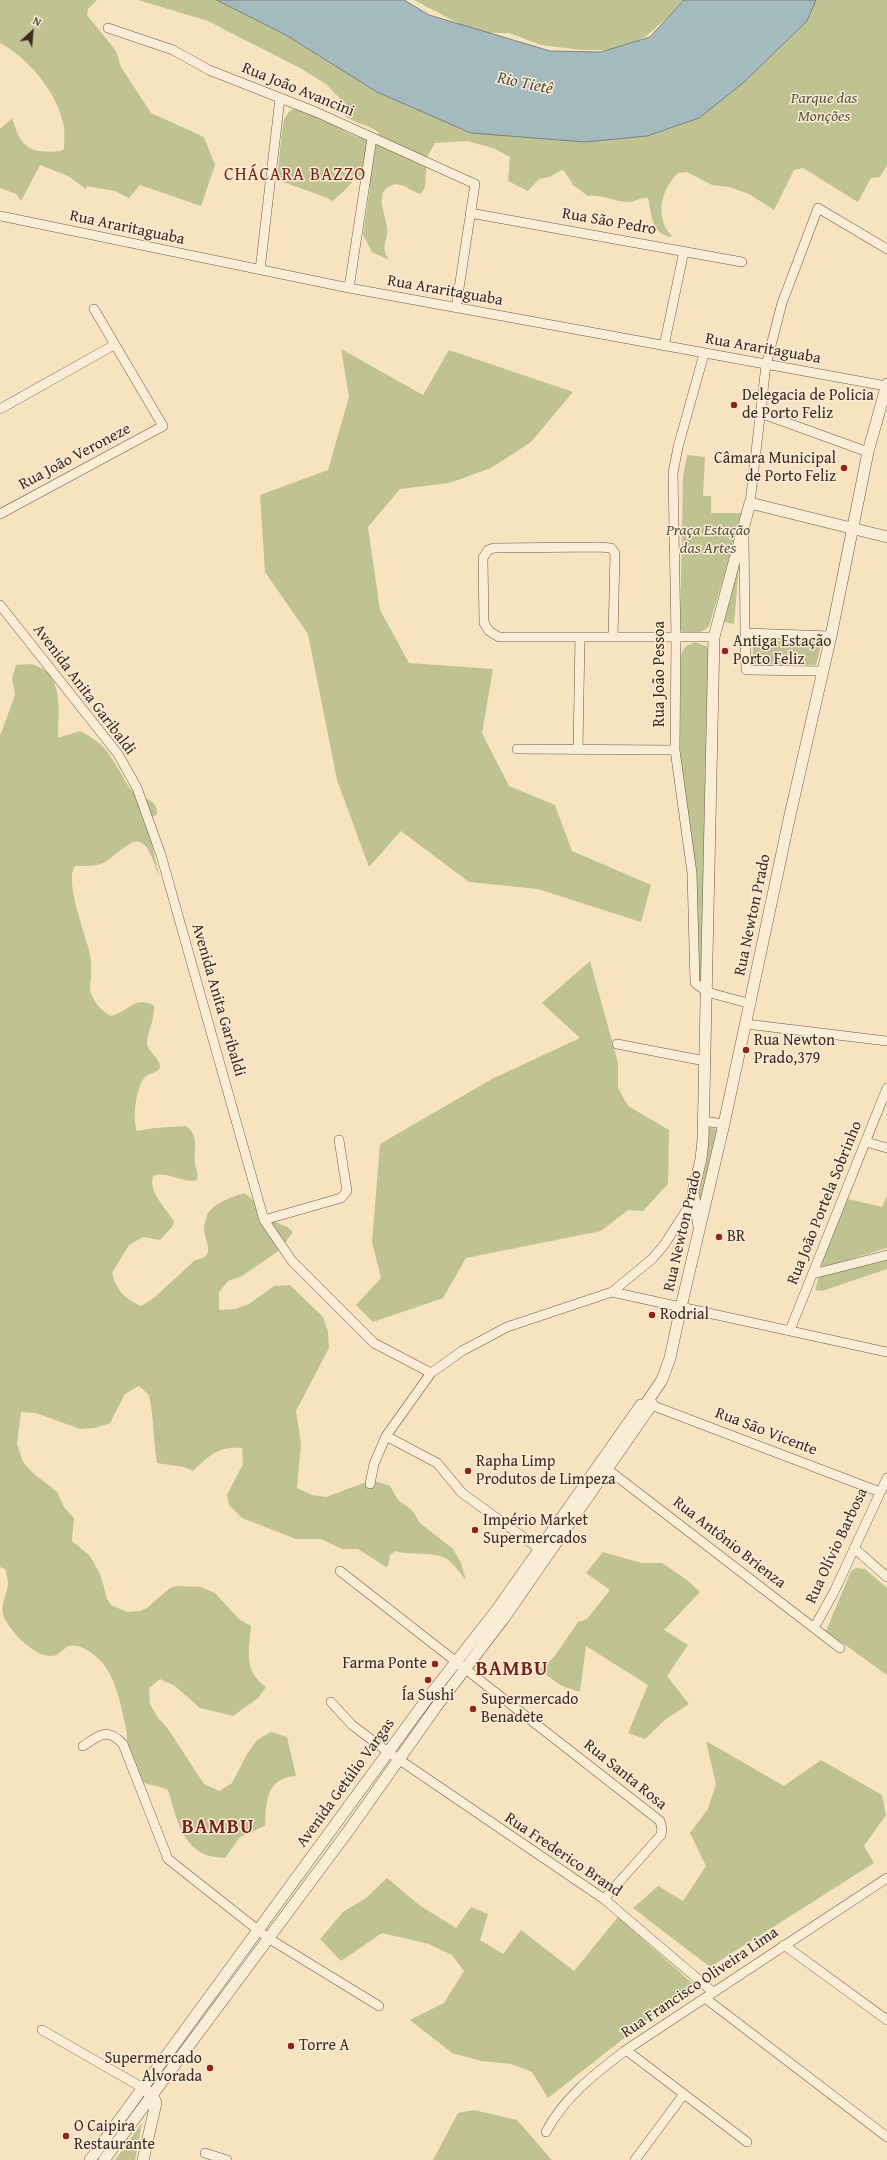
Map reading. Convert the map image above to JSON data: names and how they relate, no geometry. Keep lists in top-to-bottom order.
{
  "streets": {
    "street": [
      "Rua João Avancini",
      "Rua São Pedro",
      "Rua Araritaguaba",
      "Rua João Veroneze",
      "Rua João Pessoa",
      "Avenida Anita Garibaldi",
      "Rua Newton Prado",
      "Rua João Portela Sobrinho",
      "Rua São Vicente",
      "Rua Antônio Brienza",
      "Rua Olívio Barbosa",
      "Rua Santa Rosa",
      "Avenida Getúlio Vargas",
      "Rua Frederico Brand",
      "Rua Francisco Oliveira Lima"
    ]
  },
  "crossings": [
    ["Rua João Avancini", "Rua São Pedro"],
    ["Rua Araritaguaba", "Rua João Pessoa"],
    ["Rua Araritaguaba", "Rua Newton Prado"],
    ["Rua Newton Prado", "Avenida Getúlio Vargas"],
    ["Rua São Vicente", "Rua Olívio Barbosa"],
    ["Rua São Vicente", "Avenida Getúlio Vargas"],
    ["Rua Antônio Brienza", "Rua Olívio Barbosa"],
    ["Rua Antônio Brienza", "Avenida Getúlio Vargas"],
    ["Rua Santa Rosa", "Avenida Getúlio Vargas"],
    ["Rua Santa Rosa", "Rua Frederico Brand"],
    ["Avenida Getúlio Vargas", "Rua Frederico Brand"],
    ["Rua Frederico Brand", "Rua Francisco Oliveira Lima"]
  ],
  "districts": ["CHÁCARA BAZZO", "BAMBU", "BAMBU"],
  "water": ["Rio Tietê"],
  "parks": ["Parque das Monções", "Praça Estação das Artes"],
  "places": [
    "Delegacia de Policia de Porto Feliz",
    "Câmara Municipal de Porto Feliz",
    "Antiga Estação Porto Feliz",
    "Rua Newton Prado,379",
    "BR",
    "Rodrial",
    "Rapha Limp Produtos de Limpeza",
    "Império Market Supermercados",
    "Farma Ponte",
    "Ía Sushi",
    "Supermercado Benadete",
    "Torre A",
    "Supermercado Alvorada",
    "O Caipira Restaurante"
  ],
  "north": "top right"
}
